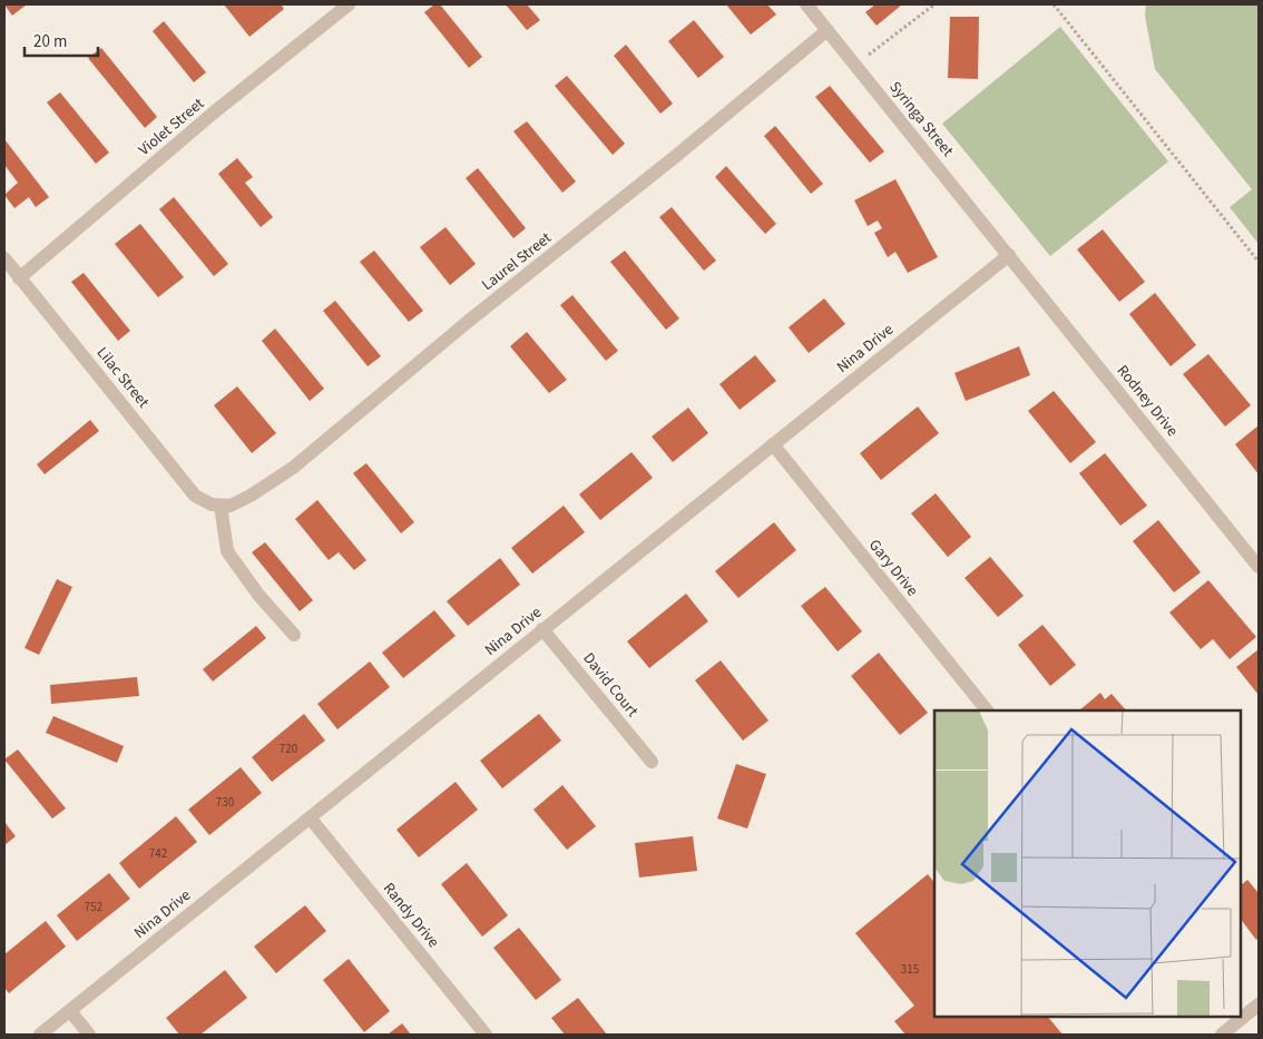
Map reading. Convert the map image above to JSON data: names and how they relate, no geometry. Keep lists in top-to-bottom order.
{
  "streets": {
    "street": [
      "Syringa Street",
      "Violet Street",
      "Laurel Street",
      "Nina Drive",
      "Lilac Street",
      "Rodney Drive",
      "Gary Drive",
      "David Court",
      "Randy Drive"
    ]
  },
  "crossings": [
    ["Syringa Street", "Laurel Street"],
    ["Syringa Street", "Nina Drive"],
    ["Syringa Street", "Rodney Drive"],
    ["Violet Street", "Lilac Street"],
    ["Laurel Street", "Lilac Street"],
    ["Nina Drive", "Rodney Drive"],
    ["Nina Drive", "Gary Drive"],
    ["Nina Drive", "David Court"],
    ["Nina Drive", "Randy Drive"]
  ],
  "house_numbers": [
    "720",
    "730",
    "742",
    "752",
    "315"
  ],
  "scale_bar": "20 m"
}
